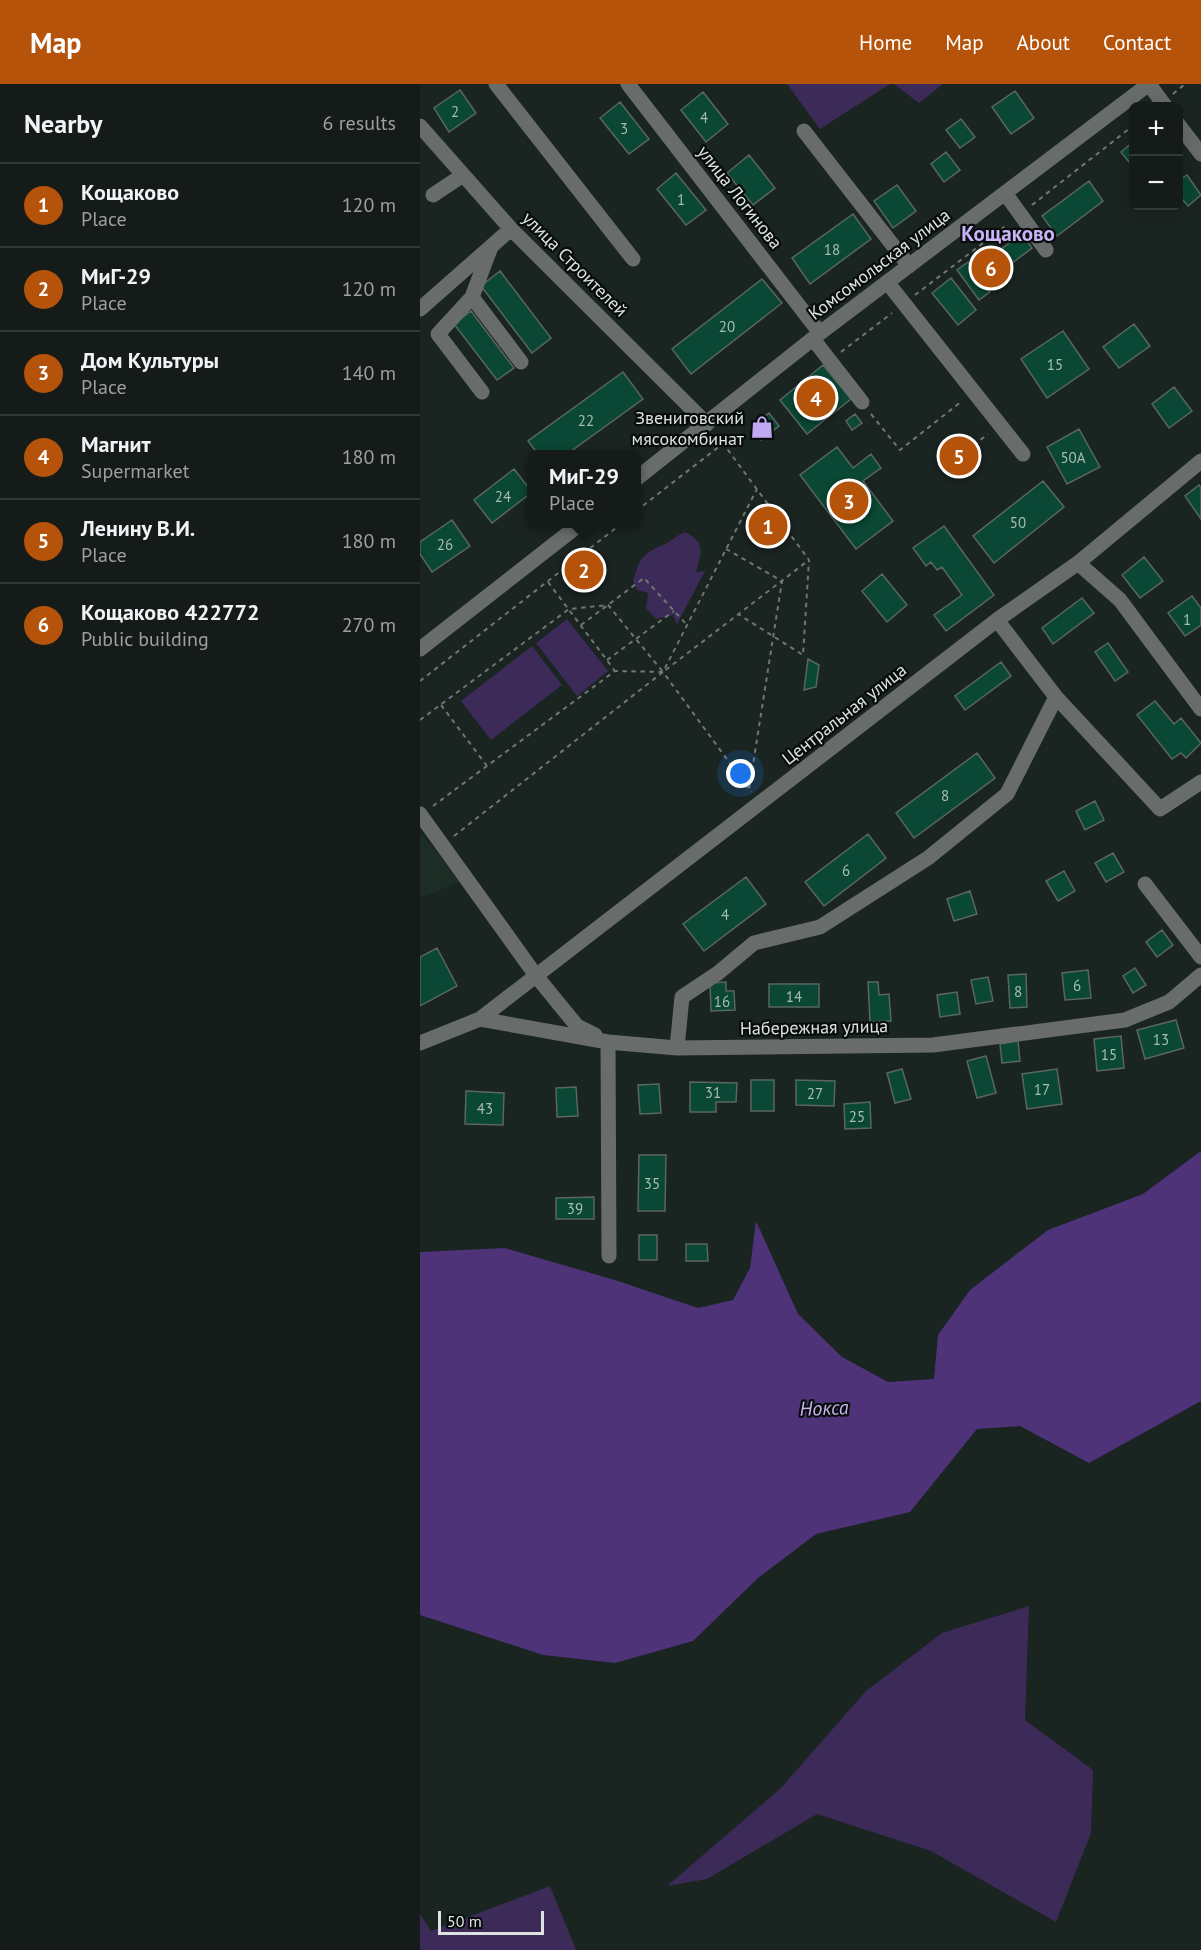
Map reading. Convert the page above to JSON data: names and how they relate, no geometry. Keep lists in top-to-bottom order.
{
  "streets": {
    "street": [
      "улица Логинова",
      "улица Строителей",
      "Комсомольская улица",
      "Центральная улица",
      "Набережная улица"
    ]
  },
  "crossings": [
    ["улица Логинова", "Комсомольская улица"],
    ["улица Строителей", "Комсомольская улица"],
    ["Центральная улица", "Набережная улица"]
  ],
  "districts": ["Кощаково"],
  "water": ["Нокса"],
  "places": {
    "shop": ["Звениговский мясокомбинат"]
  },
  "house_numbers": [
    "2",
    "4",
    "3",
    "1",
    "18",
    "20",
    "15",
    "22",
    "50А",
    "24",
    "50",
    "26",
    "1",
    "8",
    "6",
    "4",
    "6",
    "8",
    "14",
    "16",
    "13",
    "15",
    "17",
    "31",
    "27",
    "43",
    "25",
    "35",
    "39"
  ],
  "scale_bar": "50 m",
  "page": {
    "header": "Map",
    "nav": [
      "Home",
      "Map",
      "About",
      "Contact"
    ],
    "heading": ["Nearby", "6 results"],
    "map_buttons": ["+", "−"],
    "list": [
      {
        "mark": "1",
        "name": "Кощаково",
        "note": "Place",
        "value": "120 m"
      },
      {
        "mark": "2",
        "name": "МиГ-29",
        "note": "Place",
        "value": "120 m"
      },
      {
        "mark": "3",
        "name": "Дом Культуры",
        "note": "Place",
        "value": "140 m"
      },
      {
        "mark": "4",
        "name": "Магнит",
        "note": "Supermarket",
        "value": "180 m"
      },
      {
        "mark": "5",
        "name": "Ленину В.И.",
        "note": "Place",
        "value": "180 m"
      },
      {
        "mark": "6",
        "name": "Кощаково 422772",
        "note": "Public building",
        "value": "270 m"
      }
    ],
    "pins": [
      "6",
      "4",
      "5",
      "3",
      "1",
      "2"
    ],
    "popup": ["МиГ-29", "Place"],
    "scale": "50 m"
  }
}
